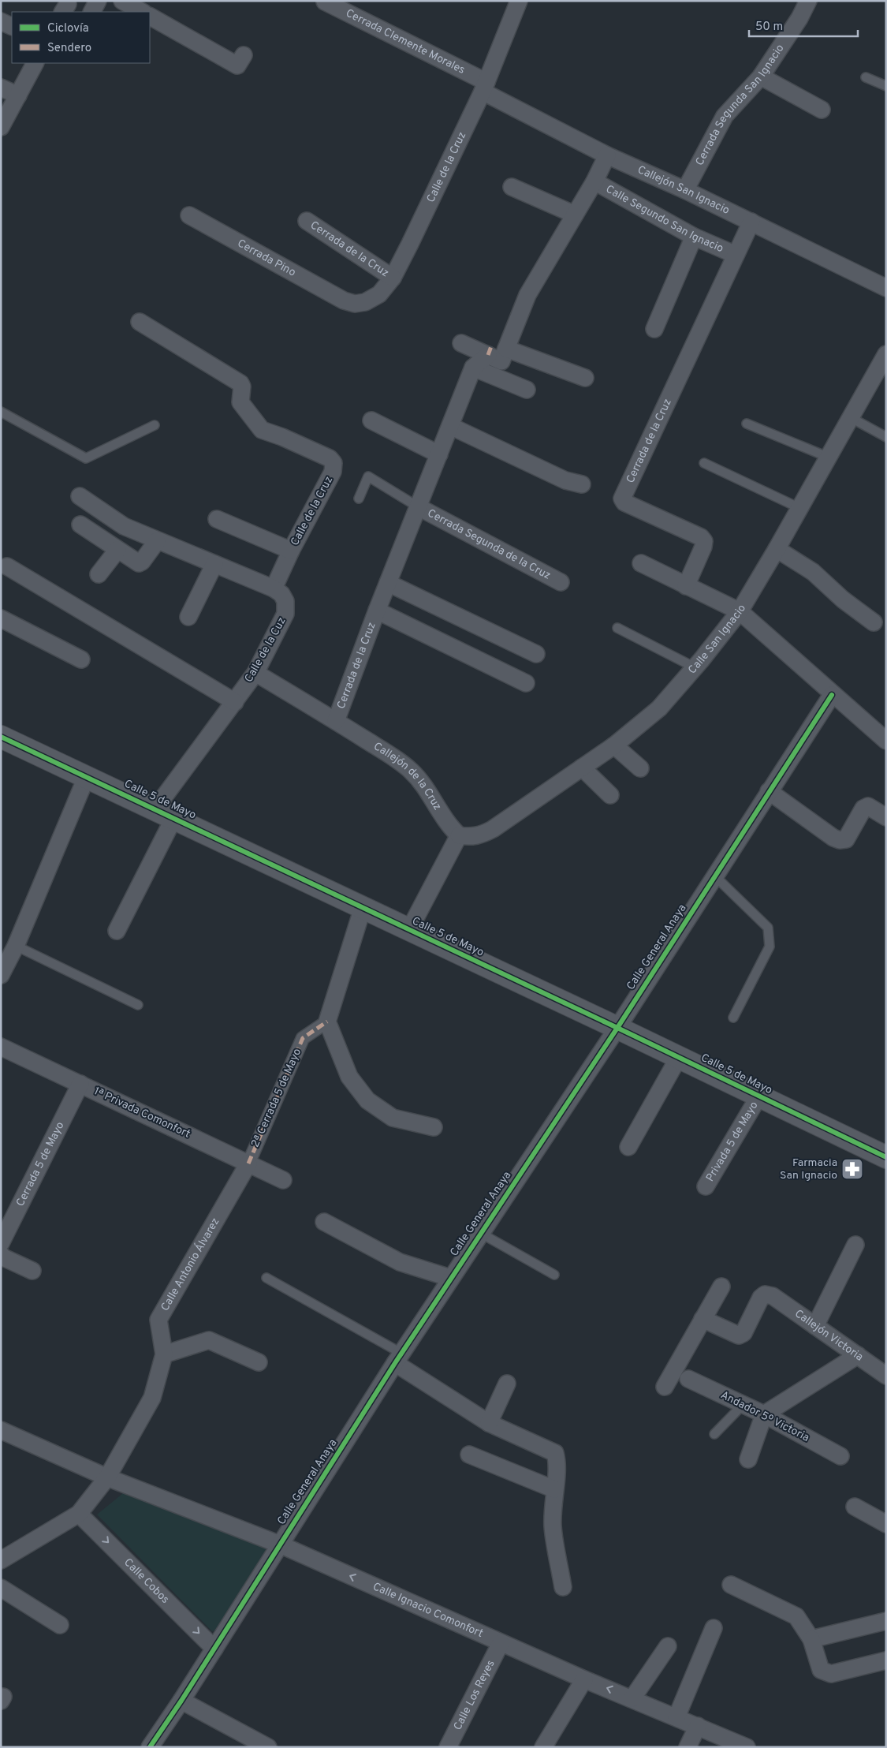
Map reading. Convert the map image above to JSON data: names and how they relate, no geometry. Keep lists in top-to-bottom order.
{
  "streets": {
    "street": [
      "Cerrada Clemente Morales",
      "Cerrada Segunda San Ignacio",
      "Calle de la Cruz",
      "Callejón San Ignacio",
      "Calle Segundo San Ignacio",
      "Cerrada de la Cruz",
      "Cerrada Pino",
      "Cerrada Segunda de la Cruz",
      "Calle San Ignacio",
      "Calle de la Cuz",
      "Callejón de la Cruz",
      "Calle 5 de Mayo",
      "Calle General Anaya",
      "2ª Cerrada 5 de Mayo",
      "1ª Privada Comonfort",
      "Privada 5 de Mayo",
      "Cerrada 5 de Mayo",
      "Calle Antonio Álvarez",
      "Callejón Victoria",
      "Andador 5º Victoria",
      "Calle Cobos",
      "Calle Ignacio Comonfort",
      "Calle Los Reyes"
    ]
  },
  "crossings": [
    ["Cerrada Clemente Morales", "Calle de la Cruz"],
    ["Cerrada Clemente Morales", "Callejón San Ignacio"],
    ["Cerrada Segunda San Ignacio", "Callejón San Ignacio"],
    ["Calle de la Cruz", "Callejón San Ignacio"],
    ["Calle de la Cruz", "Cerrada de la Cruz"],
    ["Calle de la Cruz", "Cerrada Pino"],
    ["Calle de la Cruz", "Calle de la Cuz"],
    ["Calle Segundo San Ignacio", "Cerrada de la Cruz"],
    ["Cerrada de la Cruz", "Cerrada Segunda de la Cruz"],
    ["Cerrada de la Cruz", "Callejón de la Cruz"],
    ["Calle San Ignacio", "Callejón de la Cruz"],
    ["Calle de la Cuz", "Callejón de la Cruz"],
    ["Calle de la Cuz", "Calle 5 de Mayo"],
    ["Calle 5 de Mayo", "Calle General Anaya"],
    ["Calle 5 de Mayo", "Privada 5 de Mayo"],
    ["Calle General Anaya", "Calle Cobos"],
    ["Calle General Anaya", "Calle Ignacio Comonfort"],
    ["2ª Cerrada 5 de Mayo", "1ª Privada Comonfort"],
    ["2ª Cerrada 5 de Mayo", "Calle Antonio Álvarez"],
    ["1ª Privada Comonfort", "Cerrada 5 de Mayo"],
    ["1ª Privada Comonfort", "Calle Antonio Álvarez"],
    ["Calle Antonio Álvarez", "Calle Ignacio Comonfort"],
    ["Calle Ignacio Comonfort", "Calle Los Reyes"]
  ],
  "one_way": ["Calle Ignacio Comonfort"],
  "places": {
    "pharmacy": ["Farmacia San Ignacio"]
  },
  "legend": ["Ciclovía", "Sendero"],
  "scale_bar": "50 m"
}
